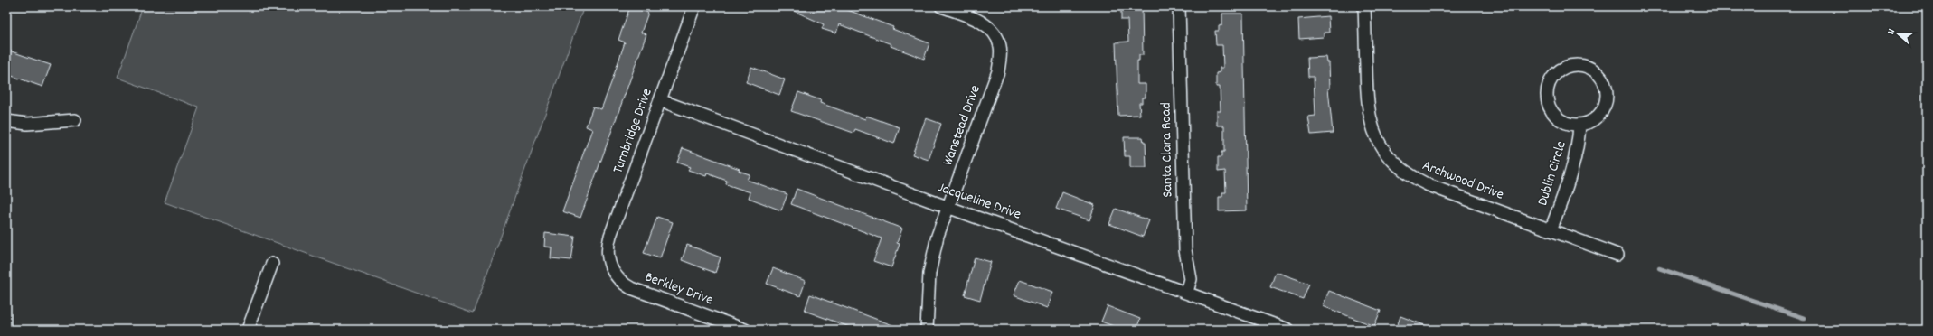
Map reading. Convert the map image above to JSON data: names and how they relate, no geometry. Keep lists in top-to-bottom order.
{
  "streets": {
    "street": [
      "Wanstead Drive",
      "Turnbridge Drive",
      "Santa Clara Road",
      "Dublin Circle",
      "Archwood Drive",
      "Jacqueline Drive",
      "Berkley Drive"
    ]
  },
  "crossings": [
    ["Wanstead Drive", "Jacqueline Drive"],
    ["Turnbridge Drive", "Jacqueline Drive"],
    ["Turnbridge Drive", "Berkley Drive"],
    ["Santa Clara Road", "Jacqueline Drive"],
    ["Dublin Circle", "Archwood Drive"]
  ],
  "north": "left"
}
